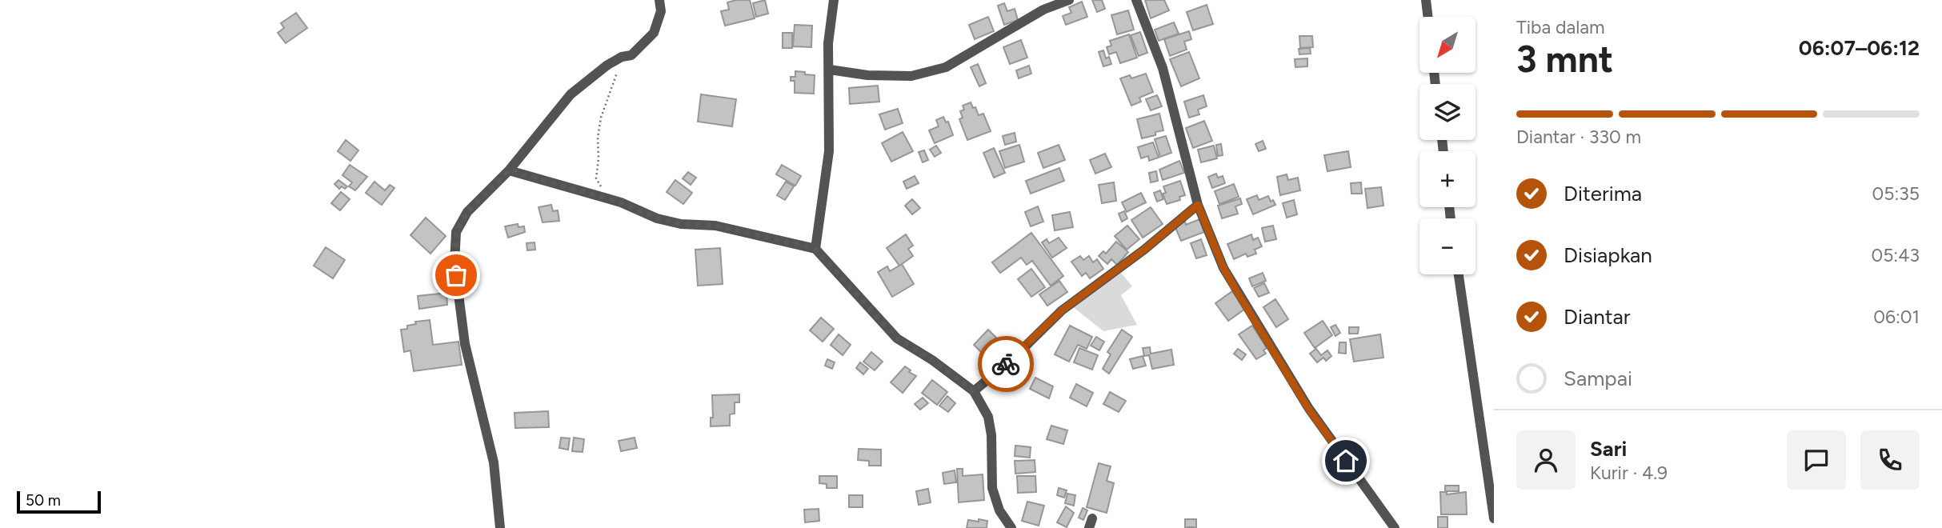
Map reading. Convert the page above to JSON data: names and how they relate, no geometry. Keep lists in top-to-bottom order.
{
  "scale_bar": "50 m",
  "north": "bottom left",
  "page": {
    "heading": ["3 mnt", "Tiba dalam", "06:07–06:12"],
    "panel": ["Sari", "Kurir · 4.9"],
    "map_buttons": ["+", "−"],
    "bar": "Diantar · 330 m",
    "list": [
      ["Diterima", "05:35"],
      ["Disiapkan", "05:43"],
      ["Diantar", "06:01"],
      "Sampai"
    ],
    "scale": "50 m"
  }
}
